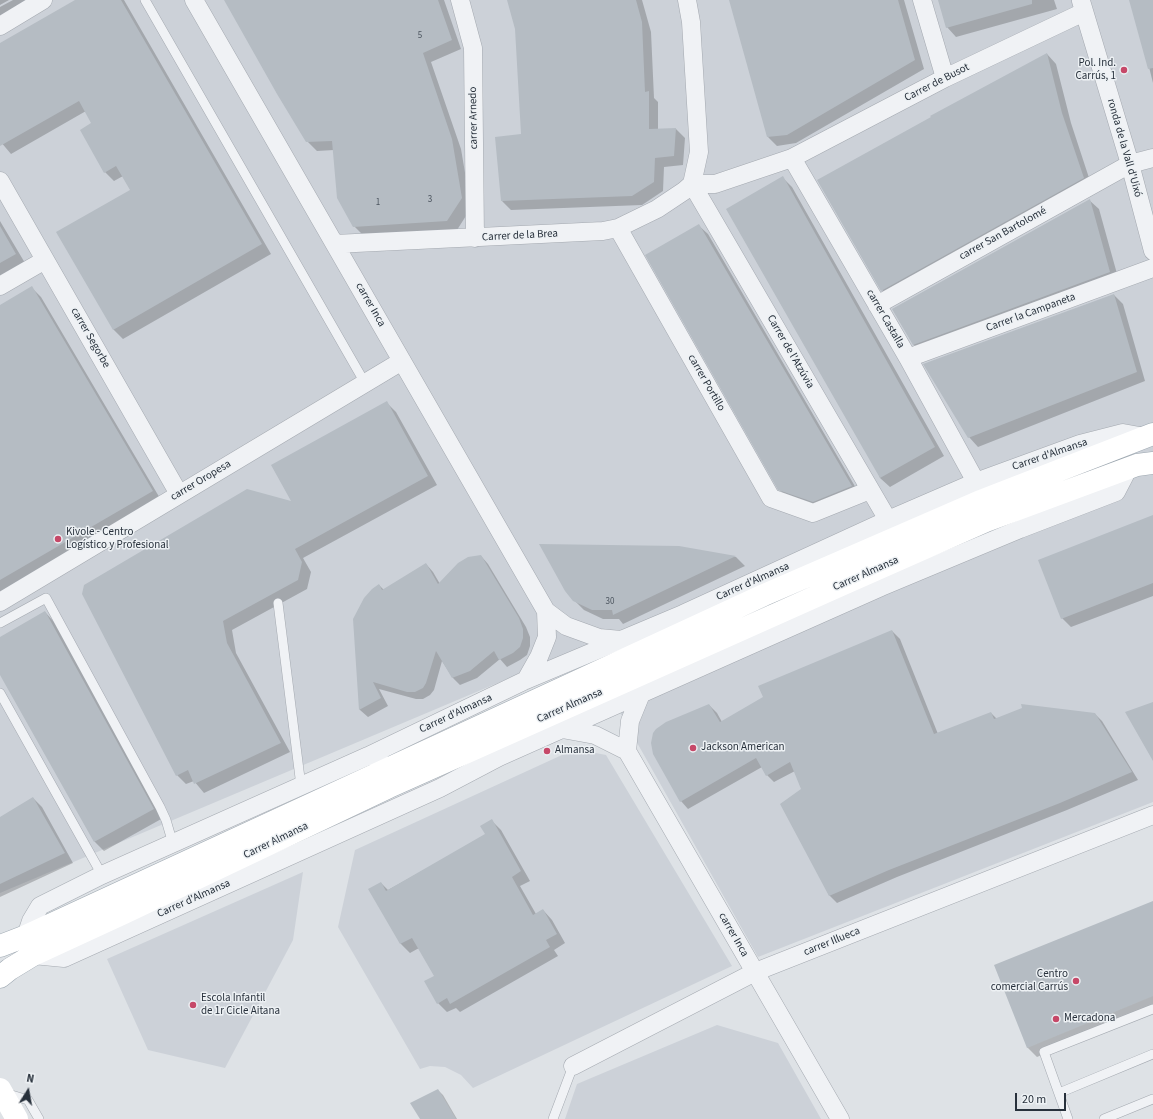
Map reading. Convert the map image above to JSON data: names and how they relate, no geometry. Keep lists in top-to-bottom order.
{
  "streets": {
    "main road": ["Carrer d'Almansa", "Carrer Almansa"],
    "street": [
      "Carrer de Busot",
      "carrer Arnedo",
      "ronda de la Vall d'Uixó",
      "carrer San Bartolomé",
      "Carrer de la Brea",
      "carrer Inca",
      "Carrer la Campaneta",
      "carrer Castalla",
      "carrer Segorbe",
      "Carrer de l'Atzúvia",
      "carrer Portillo",
      "carrer Oropesa",
      "carrer Illueca"
    ]
  },
  "crossings": [
    ["Carrer de Busot", "ronda de la Vall d'Uixó"],
    ["Carrer de Busot", "carrer Castalla"],
    ["carrer Arnedo", "Carrer de la Brea"],
    ["ronda de la Vall d'Uixó", "carrer San Bartolomé"],
    ["carrer San Bartolomé", "carrer Castalla"],
    ["Carrer de la Brea", "carrer Inca"],
    ["Carrer de la Brea", "Carrer de l'Atzúvia"],
    ["Carrer de la Brea", "carrer Portillo"],
    ["carrer Inca", "carrer Oropesa"],
    ["carrer Inca", "carrer Illueca"],
    ["Carrer la Campaneta", "carrer Castalla"],
    ["carrer Castalla", "Carrer d'Almansa"],
    ["carrer Segorbe", "carrer Oropesa"],
    ["Carrer de l'Atzúvia", "carrer Portillo"],
    ["Carrer de l'Atzúvia", "Carrer d'Almansa"],
    ["Carrer d'Almansa", "Carrer Almansa"]
  ],
  "places": [
    "Pol. Ind. Carrús, 1",
    "Kivole - Centro Logístico y Profesional",
    "Jackson American",
    "Almansa",
    "Centro comercial Carrús",
    "Escola Infantil de 1r Cicle Aitana",
    "Mercadona"
  ],
  "house_numbers": [
    "5",
    "3",
    "1",
    "30"
  ],
  "scale_bar": "20 m",
  "north": "top"
}
